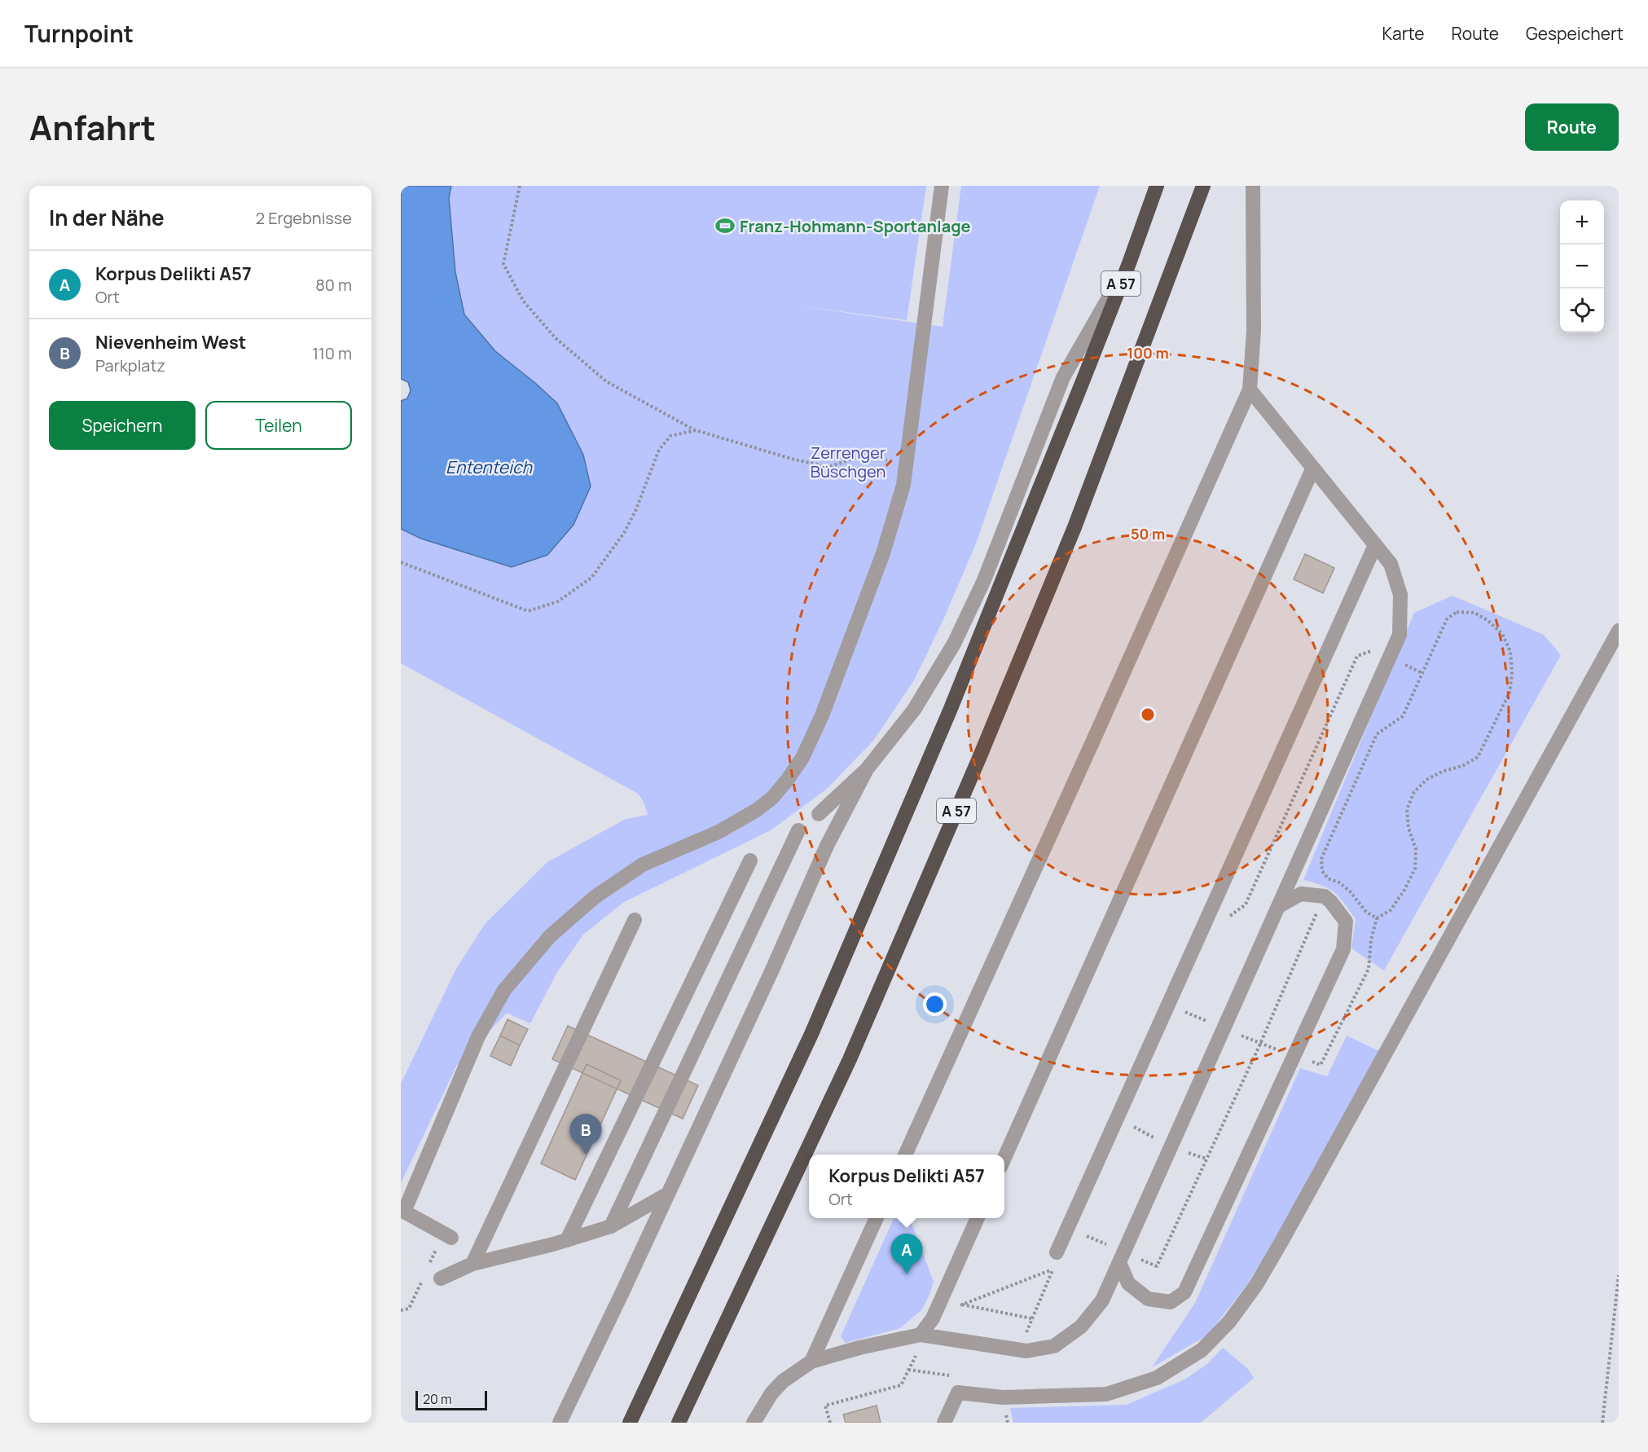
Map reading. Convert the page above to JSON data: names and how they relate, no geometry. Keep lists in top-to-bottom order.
{
  "streets": {
    "highway": ["A 57"]
  },
  "water": ["Ententeich"],
  "parks": ["Zerrenger Büschgen"],
  "places": {
    "sports": ["Franz-Hohmann-Sportanlage"]
  },
  "scale_bar": "20 m",
  "page": {
    "header": "Turnpoint",
    "nav": ["Karte", "Route", "Gespeichert"],
    "title": "Anfahrt",
    "buttons": [
      "Route",
      ["Speichern", "Teilen"]
    ],
    "heading": ["In der Nähe", "2 Ergebnisse"],
    "map_buttons": ["+", "−"],
    "list": [
      {
        "mark": "A",
        "name": "Korpus Delikti A57",
        "note": "Ort",
        "value": "80 m"
      },
      {
        "mark": "B",
        "name": "Nievenheim West",
        "note": "Parkplatz",
        "value": "110 m"
      }
    ],
    "pins": ["B", "A"],
    "popup": ["Korpus Delikti A57", "Ort"],
    "scale": "20 m"
  },
  "rings": ["100 m", "50 m"]
}
